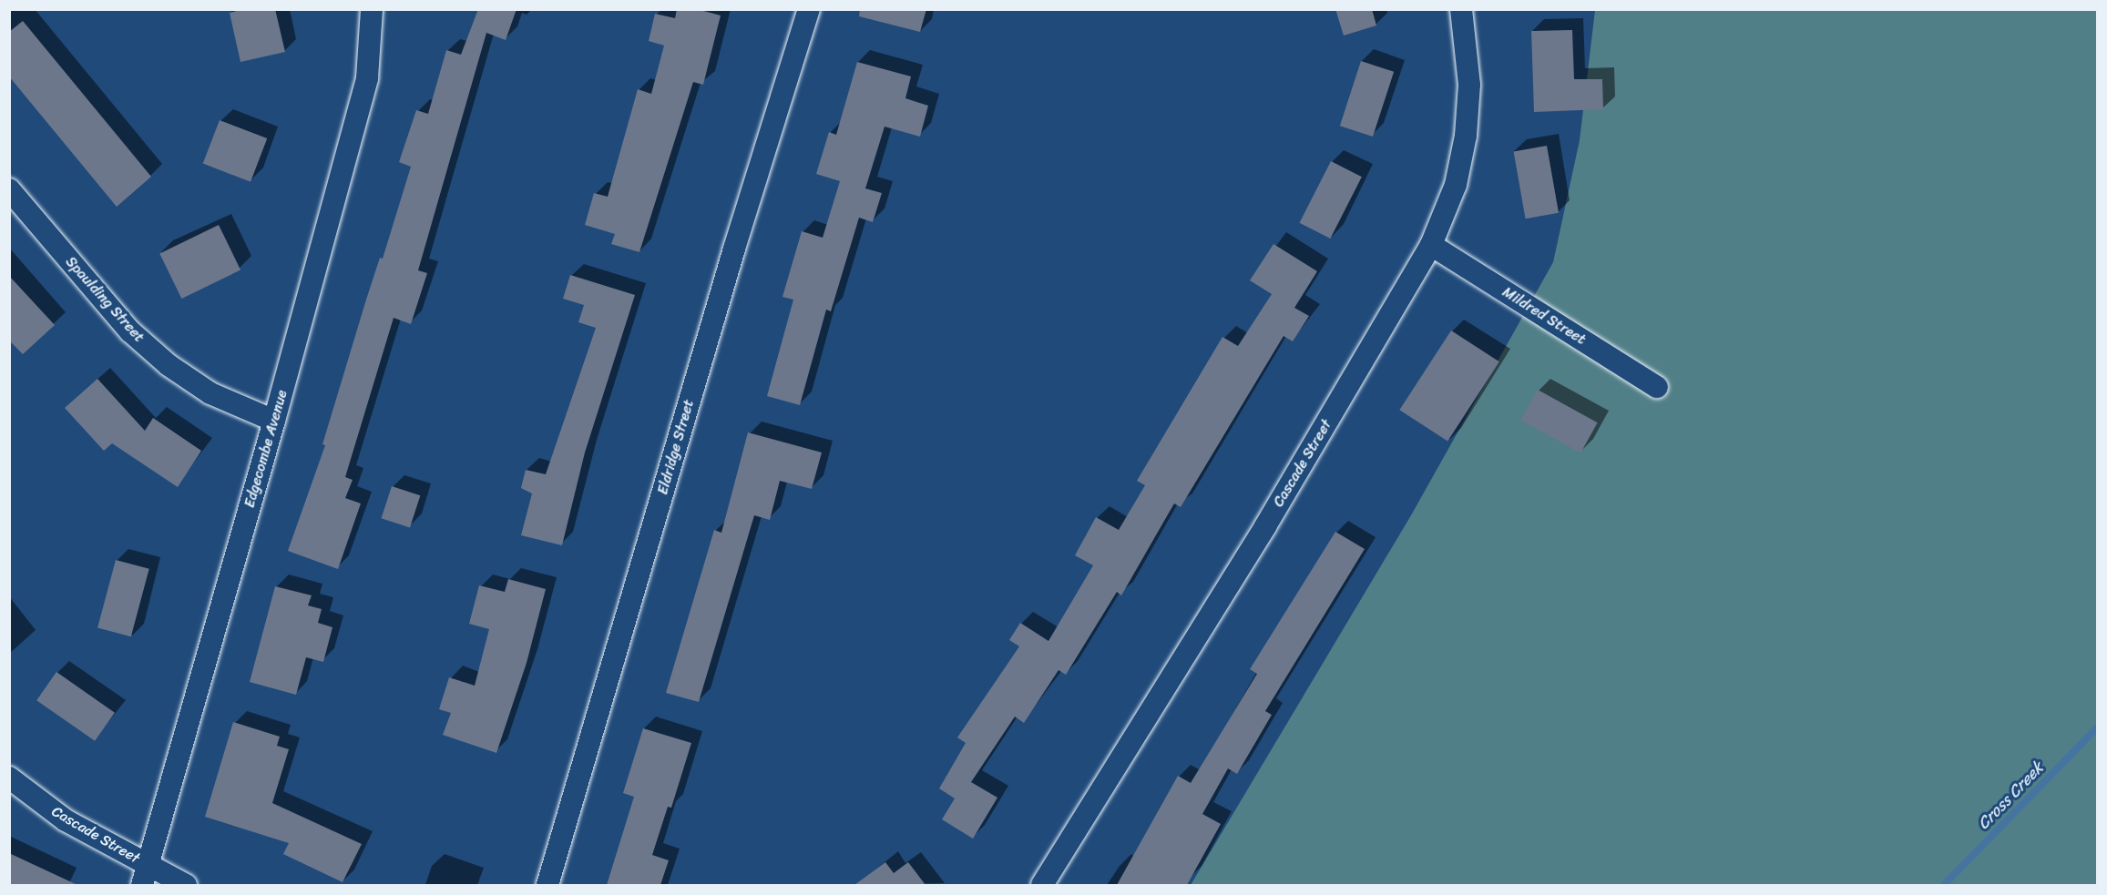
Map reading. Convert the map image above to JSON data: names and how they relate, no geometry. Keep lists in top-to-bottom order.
{
  "streets": {
    "street": [
      "Spaulding Street",
      "Mildred Street",
      "Eldridge Street",
      "Edgecombe Avenue",
      "Cascade Street"
    ]
  },
  "crossings": [
    ["Spaulding Street", "Edgecombe Avenue"],
    ["Mildred Street", "Cascade Street"],
    ["Edgecombe Avenue", "Cascade Street"]
  ],
  "water": ["Cross Creek"]
}
